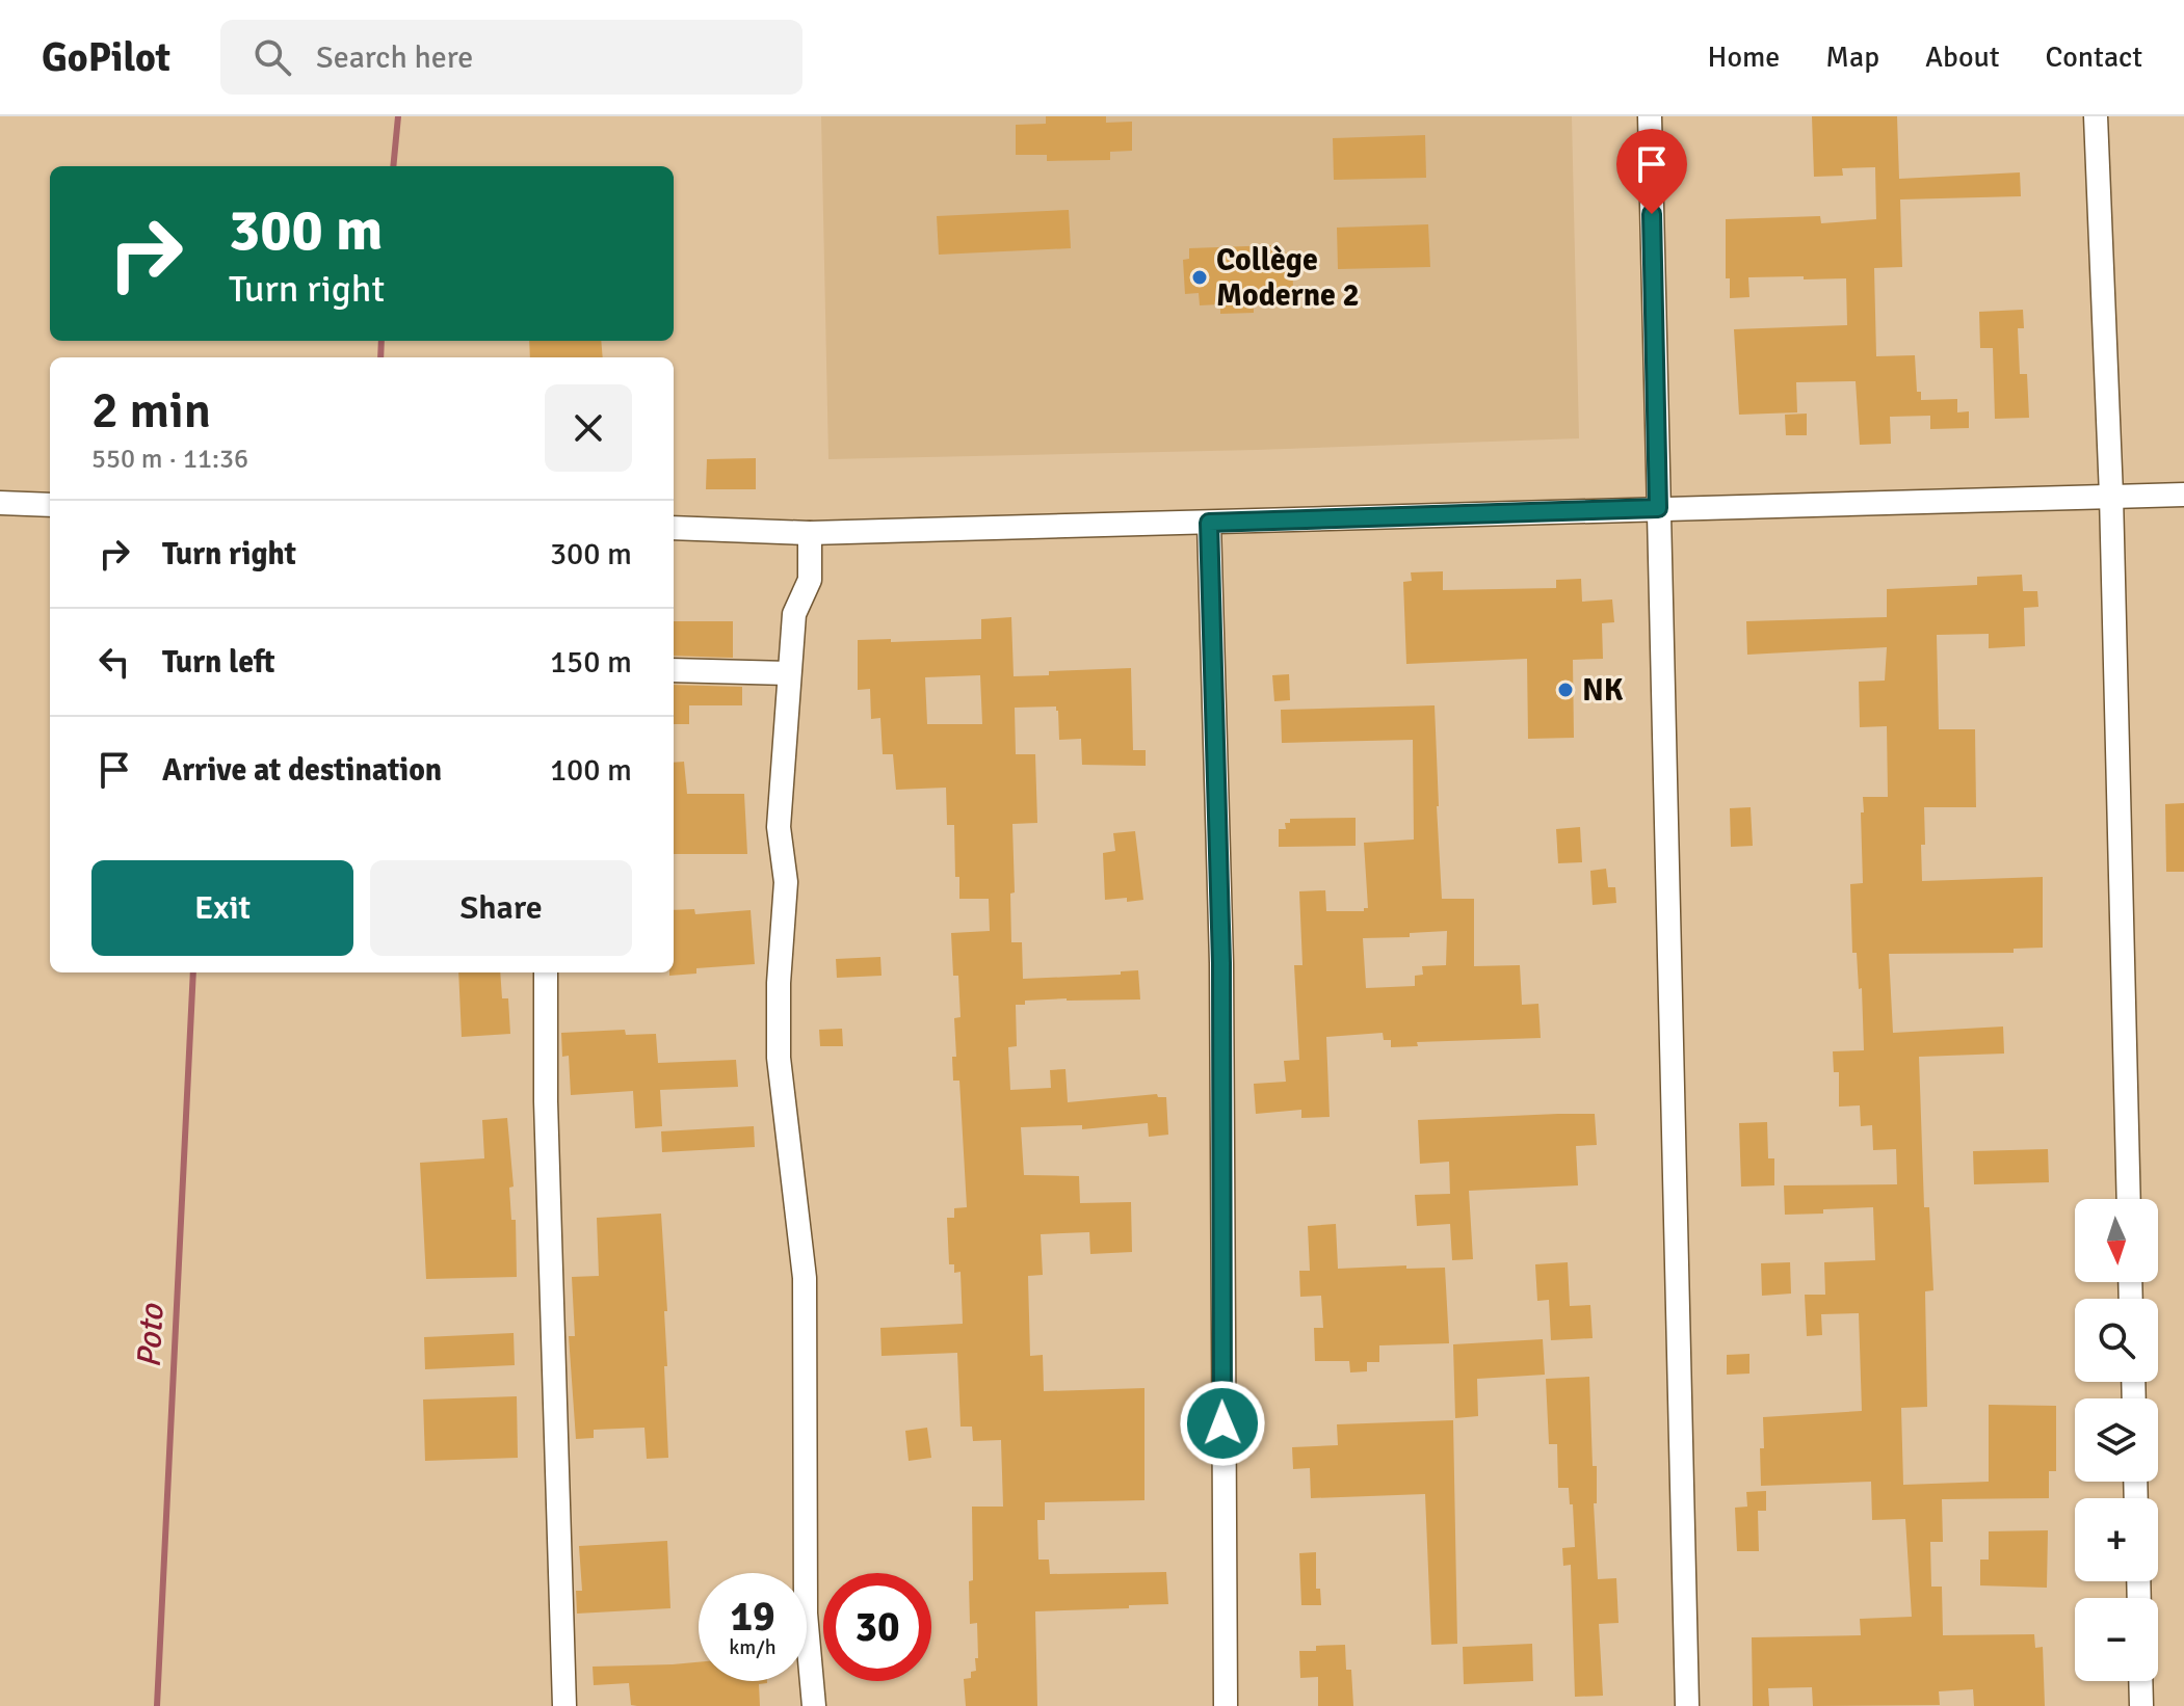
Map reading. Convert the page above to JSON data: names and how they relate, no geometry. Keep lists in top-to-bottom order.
{
  "water": ["Poto"],
  "places": ["Collège Moderne 2", "NK"],
  "north": "bottom",
  "page": {
    "header": "GoPilot",
    "search": "Search here",
    "nav": [
      "Home",
      "Map",
      "About",
      "Contact"
    ],
    "turn": ["300 m", "Turn right"],
    "heading": ["2 min", "550 m · 11:36"],
    "list": [
      {
        "name": "Turn right",
        "value": "300 m"
      },
      {
        "name": "Turn left",
        "value": "150 m"
      },
      {
        "name": "Arrive at destination",
        "value": "100 m"
      }
    ],
    "buttons": ["Exit", "Share"],
    "map_buttons": ["+", "−"],
    "speed": "19 km/h",
    "limit": "30"
  }
}
